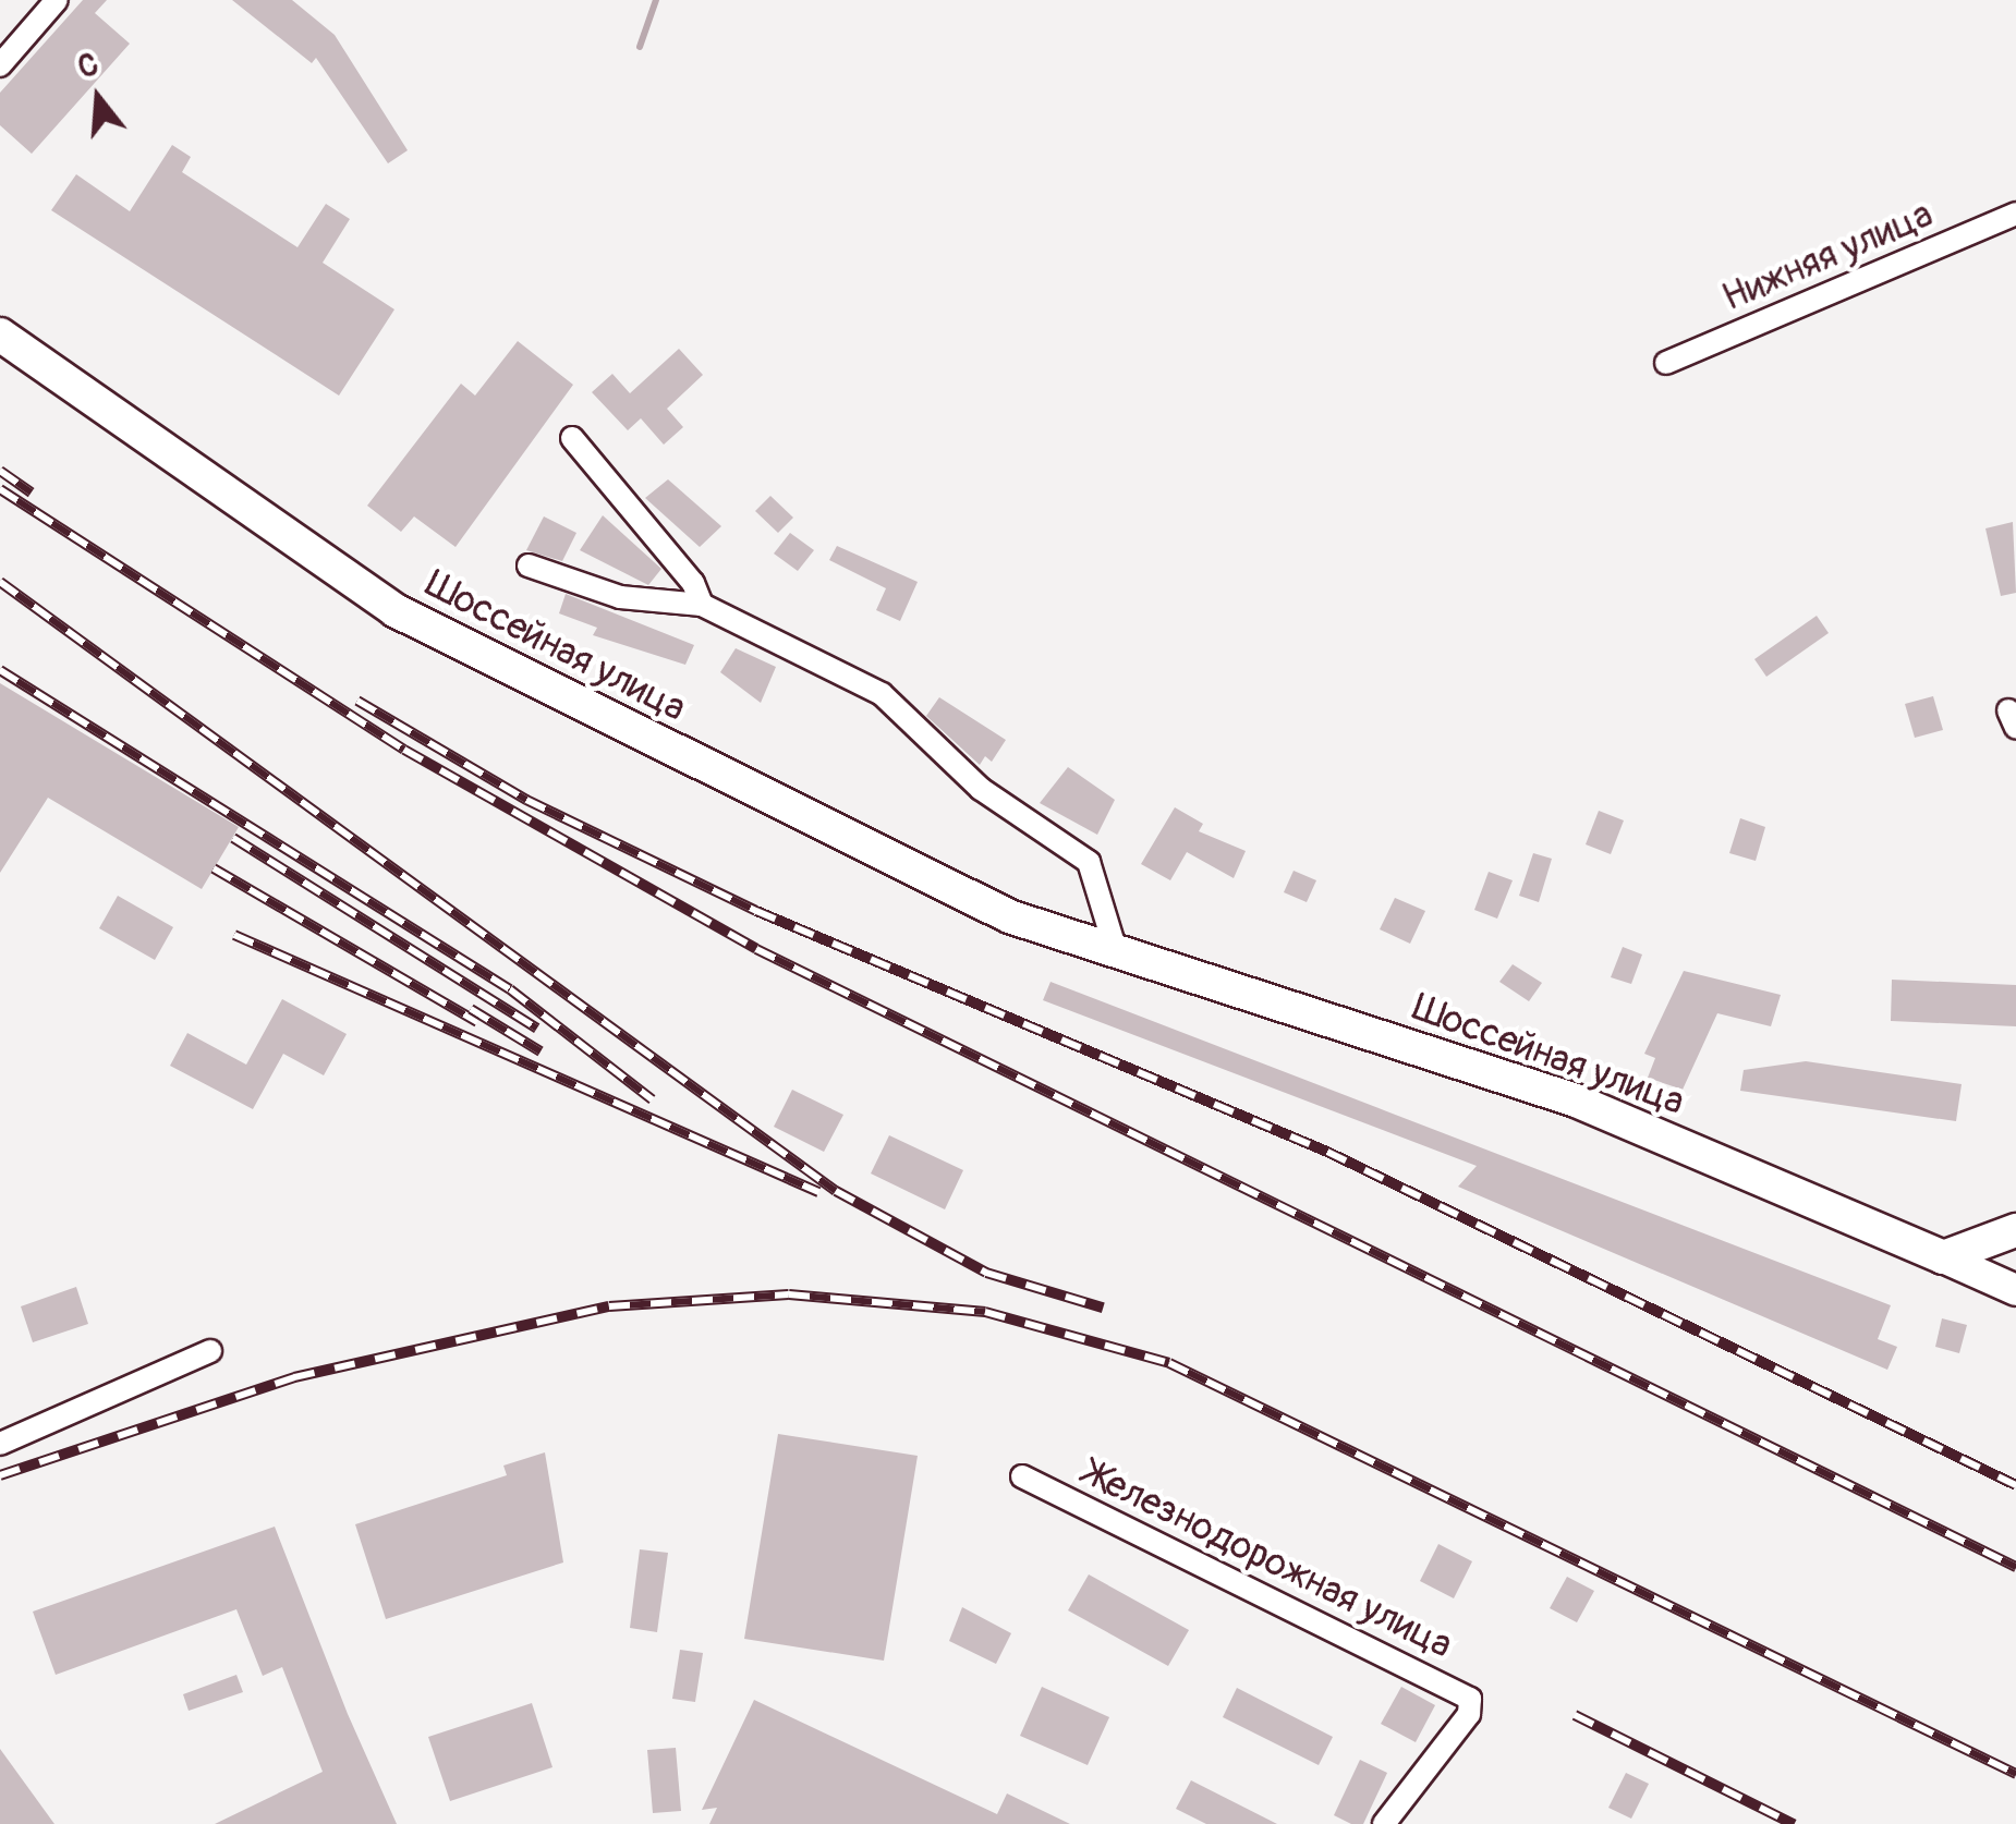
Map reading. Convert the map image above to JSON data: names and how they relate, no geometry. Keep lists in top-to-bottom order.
{
  "streets": {
    "main road": ["Шоссейная улица"],
    "street": ["Нижняя улица", "Железнодорожная улица"]
  },
  "north": "top"
}
